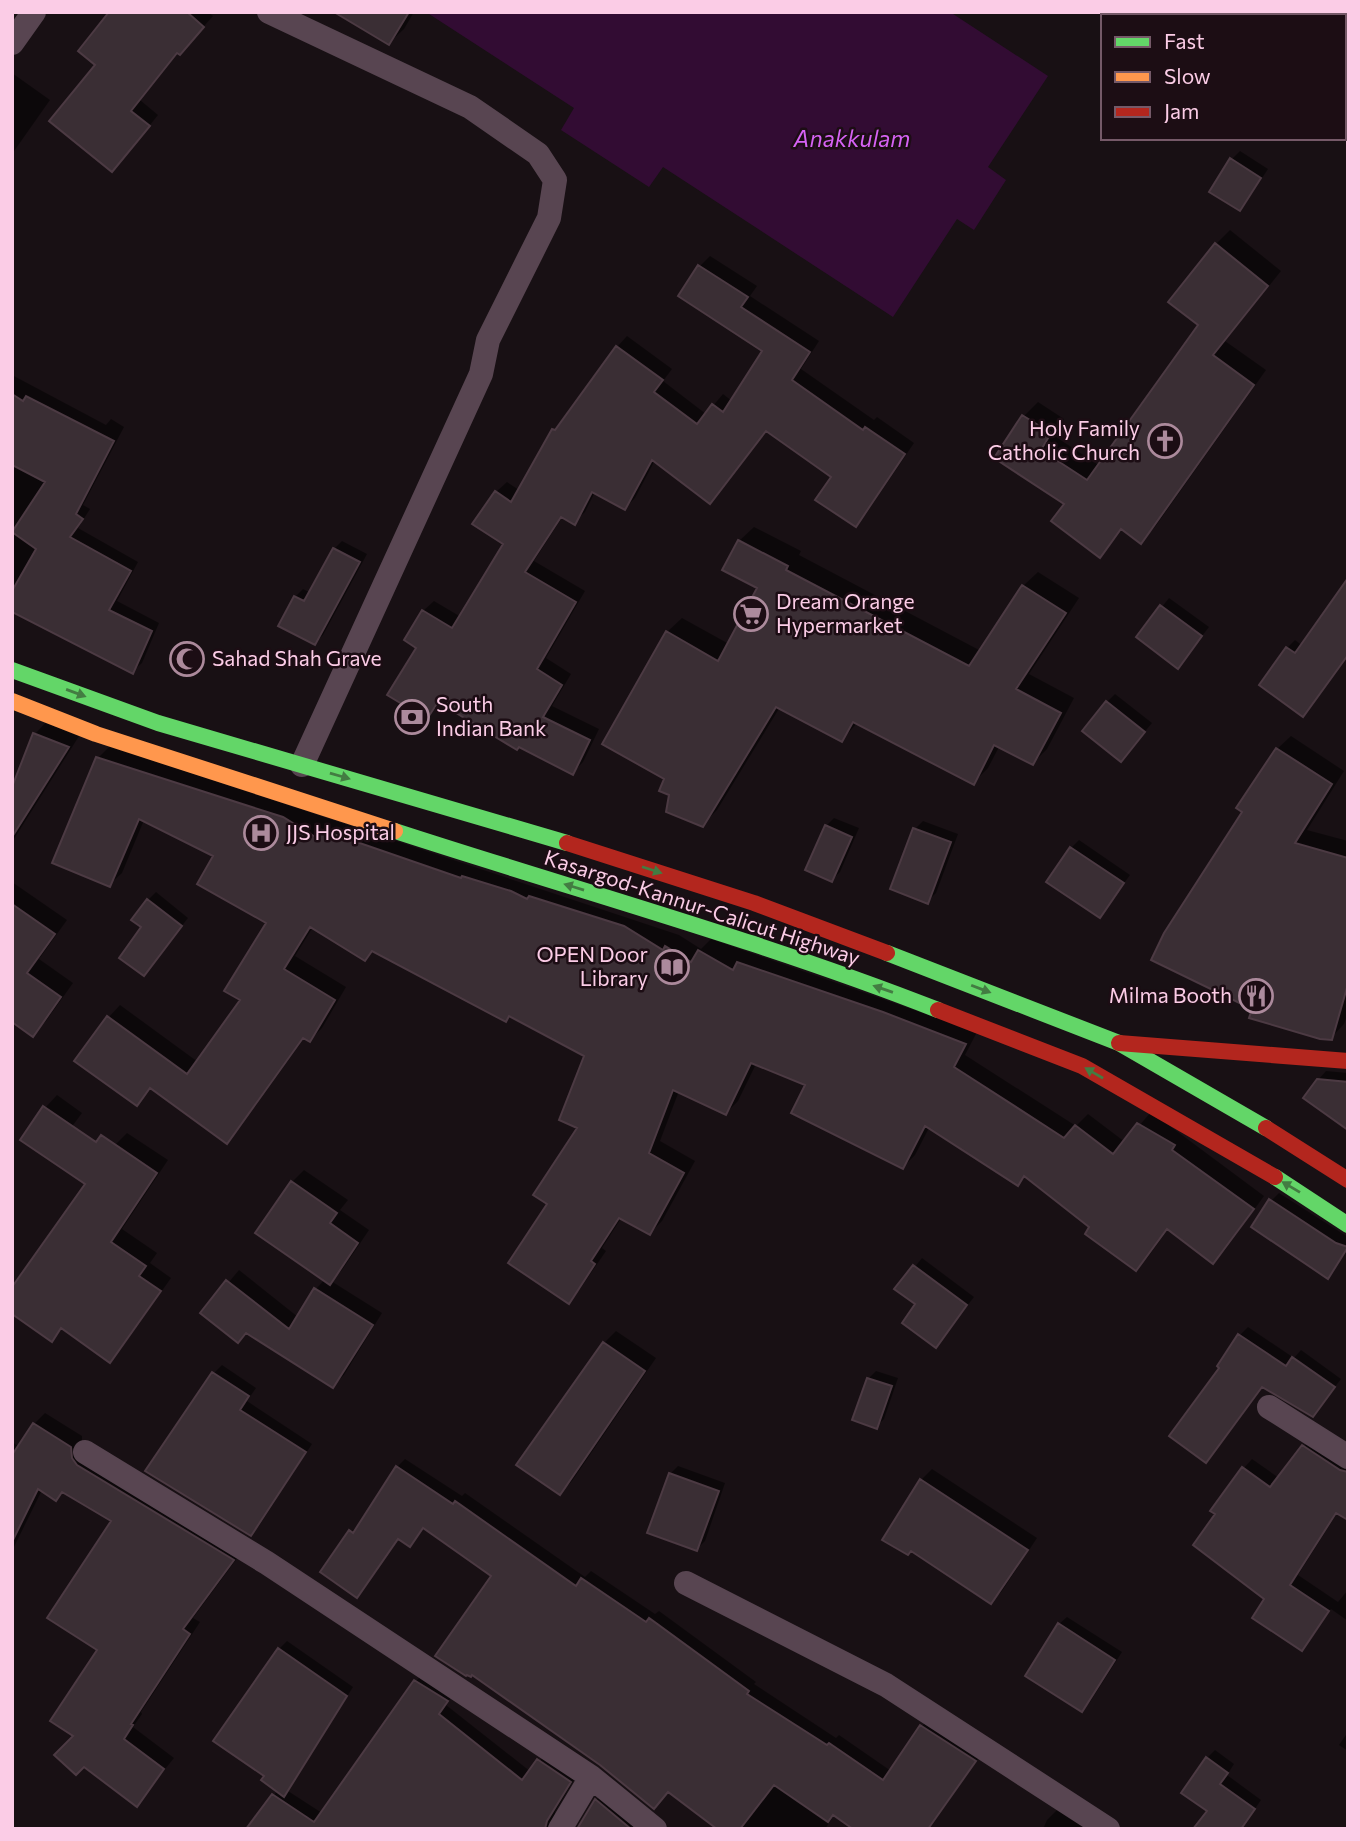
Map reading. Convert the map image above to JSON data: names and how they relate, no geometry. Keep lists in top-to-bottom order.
{
  "streets": {
    "main road": ["Kasargod-Kannur-Calicut Highway"]
  },
  "water": ["Anakkulam"],
  "places": {
    "church": ["Holy Family Catholic Church"],
    "supermarket": ["Dream Orange Hypermarket"],
    "mosque": ["Sahad Shah Grave"],
    "bank": ["South Indian Bank"],
    "hospital": ["JJS Hospital"],
    "library": ["OPEN Door Library"],
    "restaurant": ["Milma Booth"]
  },
  "legend": ["Fast", "Slow", "Jam"]
}
